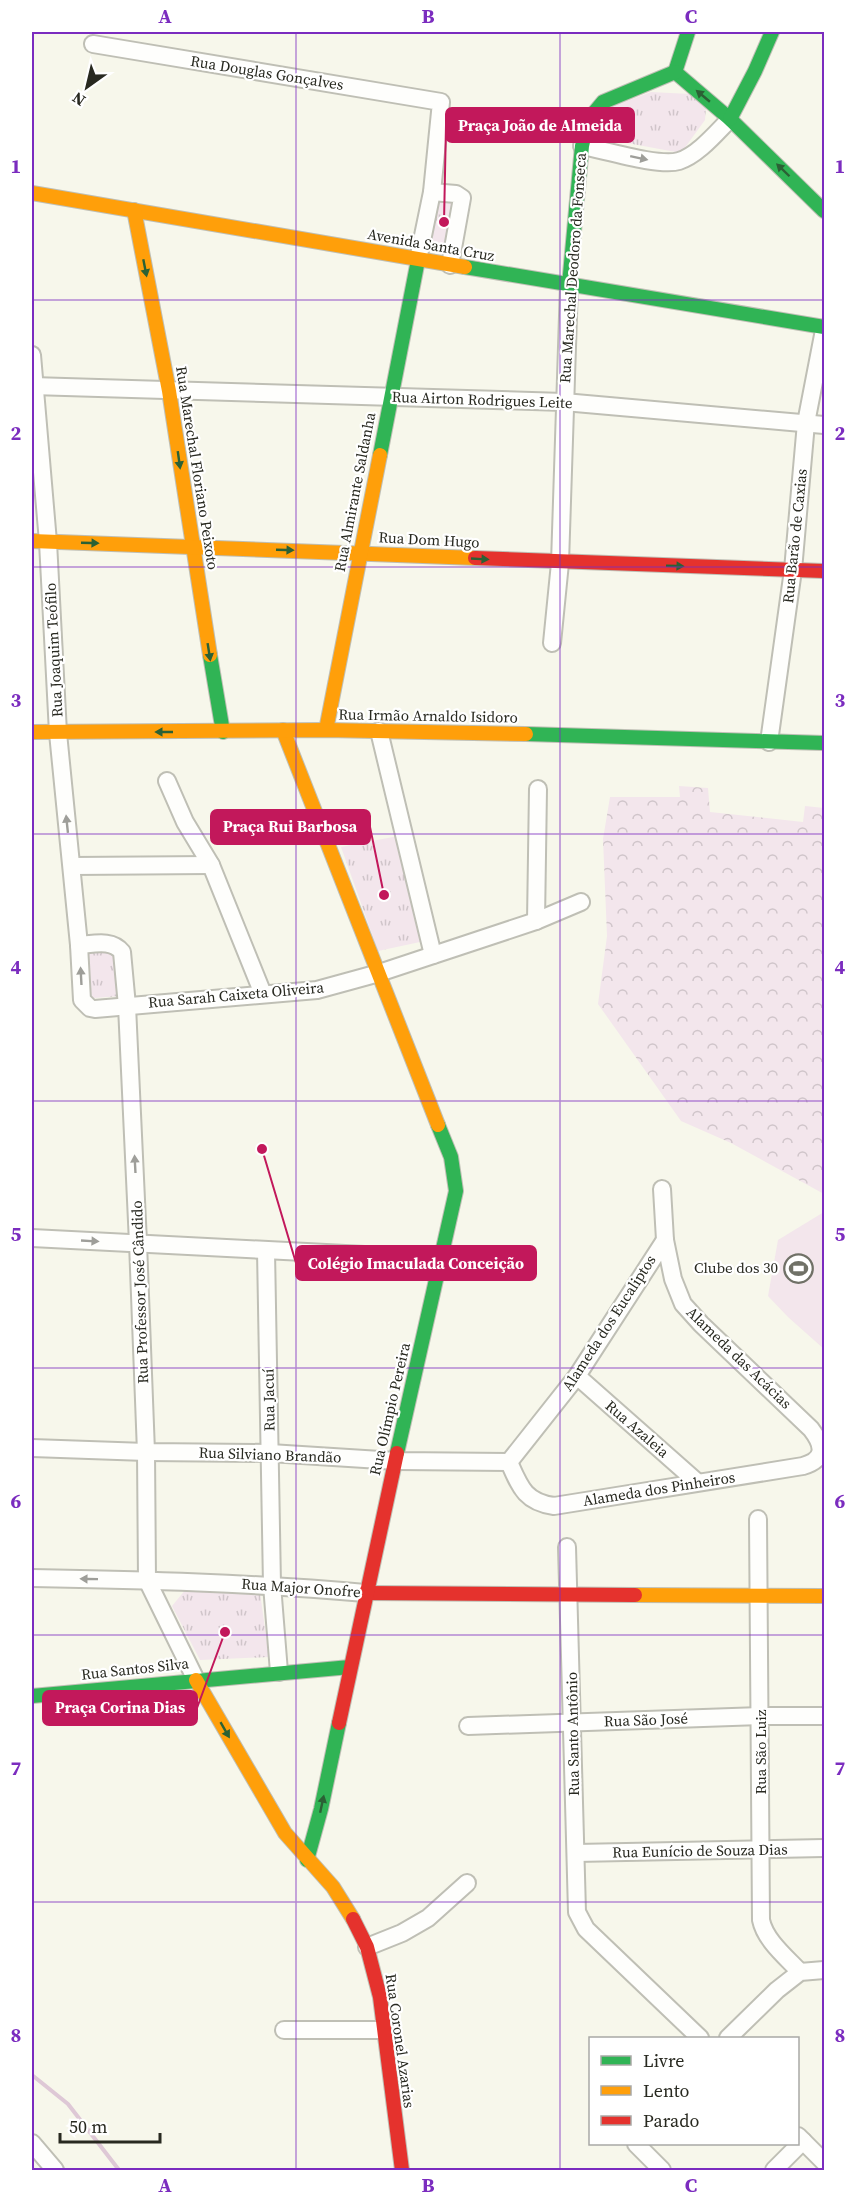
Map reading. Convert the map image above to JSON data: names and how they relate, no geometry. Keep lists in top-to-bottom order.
{
  "streets": {
    "street": [
      "Rua Douglas Gonçalves",
      "Avenida Santa Cruz",
      "Rua Marechal Deodoro da Fonseca",
      "Rua Airton Rodrigues Leite",
      "Rua Marechal Floriano Peixoto",
      "Rua Almirante Saldanha",
      "Rua Barão de Caxias",
      "Rua Dom Hugo",
      "Rua Joaquim Teófilo",
      "Rua Irmão Arnaldo Isidoro",
      "Rua Sarah Caixeta Oliveira",
      "Rua Professor José Cândido",
      "Alameda dos Eucaliptos",
      "Alameda das Acácias",
      "Rua Jacuí",
      "Rua Olímpio Pereira",
      "Rua Azaleia",
      "Rua Silviano Brandão",
      "Alameda dos Pinheiros",
      "Rua Major Onofre",
      "Rua Santos Silva",
      "Rua São José",
      "Rua Santo Antônio",
      "Rua São Luiz",
      "Rua Eunício de Souza Dias",
      "Rua Coronel Azarias"
    ]
  },
  "crossings": [
    ["Avenida Santa Cruz", "Rua Marechal Deodoro da Fonseca"],
    ["Avenida Santa Cruz", "Rua Marechal Floriano Peixoto"],
    ["Avenida Santa Cruz", "Rua Almirante Saldanha"],
    ["Avenida Santa Cruz", "Rua Barão de Caxias"],
    ["Rua Marechal Deodoro da Fonseca", "Rua Airton Rodrigues Leite"],
    ["Rua Marechal Deodoro da Fonseca", "Rua Dom Hugo"],
    ["Rua Airton Rodrigues Leite", "Rua Marechal Floriano Peixoto"],
    ["Rua Airton Rodrigues Leite", "Rua Almirante Saldanha"],
    ["Rua Airton Rodrigues Leite", "Rua Barão de Caxias"],
    ["Rua Airton Rodrigues Leite", "Rua Joaquim Teófilo"],
    ["Rua Marechal Floriano Peixoto", "Rua Dom Hugo"],
    ["Rua Marechal Floriano Peixoto", "Rua Irmão Arnaldo Isidoro"],
    ["Rua Almirante Saldanha", "Rua Dom Hugo"],
    ["Rua Almirante Saldanha", "Rua Irmão Arnaldo Isidoro"],
    ["Rua Barão de Caxias", "Rua Dom Hugo"],
    ["Rua Barão de Caxias", "Rua Irmão Arnaldo Isidoro"],
    ["Rua Dom Hugo", "Rua Joaquim Teófilo"],
    ["Rua Joaquim Teófilo", "Rua Irmão Arnaldo Isidoro"],
    ["Rua Joaquim Teófilo", "Rua Sarah Caixeta Oliveira"],
    ["Rua Joaquim Teófilo", "Rua Professor José Cândido"],
    ["Rua Irmão Arnaldo Isidoro", "Rua Olímpio Pereira"],
    ["Rua Sarah Caixeta Oliveira", "Rua Professor José Cândido"],
    ["Rua Sarah Caixeta Oliveira", "Rua Olímpio Pereira"],
    ["Rua Professor José Cândido", "Rua Silviano Brandão"],
    ["Rua Professor José Cândido", "Rua Major Onofre"],
    ["Alameda dos Eucaliptos", "Alameda das Acácias"],
    ["Alameda dos Eucaliptos", "Rua Azaleia"],
    ["Alameda dos Eucaliptos", "Rua Silviano Brandão"],
    ["Alameda dos Eucaliptos", "Alameda dos Pinheiros"],
    ["Alameda das Acácias", "Alameda dos Pinheiros"],
    ["Rua Jacuí", "Rua Silviano Brandão"],
    ["Rua Jacuí", "Rua Major Onofre"],
    ["Rua Jacuí", "Rua Santos Silva"],
    ["Rua Olímpio Pereira", "Rua Silviano Brandão"],
    ["Rua Olímpio Pereira", "Rua Major Onofre"],
    ["Rua Olímpio Pereira", "Rua Santos Silva"],
    ["Rua Olímpio Pereira", "Rua Coronel Azarias"],
    ["Rua Azaleia", "Alameda dos Pinheiros"],
    ["Rua Silviano Brandão", "Alameda dos Pinheiros"],
    ["Rua Major Onofre", "Rua Santo Antônio"],
    ["Rua Major Onofre", "Rua São Luiz"],
    ["Rua Santos Silva", "Rua Coronel Azarias"],
    ["Rua São José", "Rua Santo Antônio"],
    ["Rua São José", "Rua São Luiz"],
    ["Rua Santo Antônio", "Rua Eunício de Souza Dias"],
    ["Rua São Luiz", "Rua Eunício de Souza Dias"]
  ],
  "one_way": [
    "Rua Marechal Floriano Peixoto",
    "Rua Dom Hugo",
    "Rua Professor José Cândido",
    "Rua Coronel Azarias"
  ],
  "places": {
    "other": [
      "Praça João de Almeida",
      "Praça Rui Barbosa",
      "Colégio Imaculada Conceição",
      "Praça Corina Dias"
    ],
    "sports": ["Clube dos 30"]
  },
  "legend": ["Livre", "Lento", "Parado"],
  "scale_bar": "50 m",
  "north": "bottom left",
  "grid": {
    "columns": ["A", "B", "C"],
    "rows": [
      "1",
      "2",
      "3",
      "4",
      "5",
      "6",
      "7",
      "8"
    ]
  }
}
